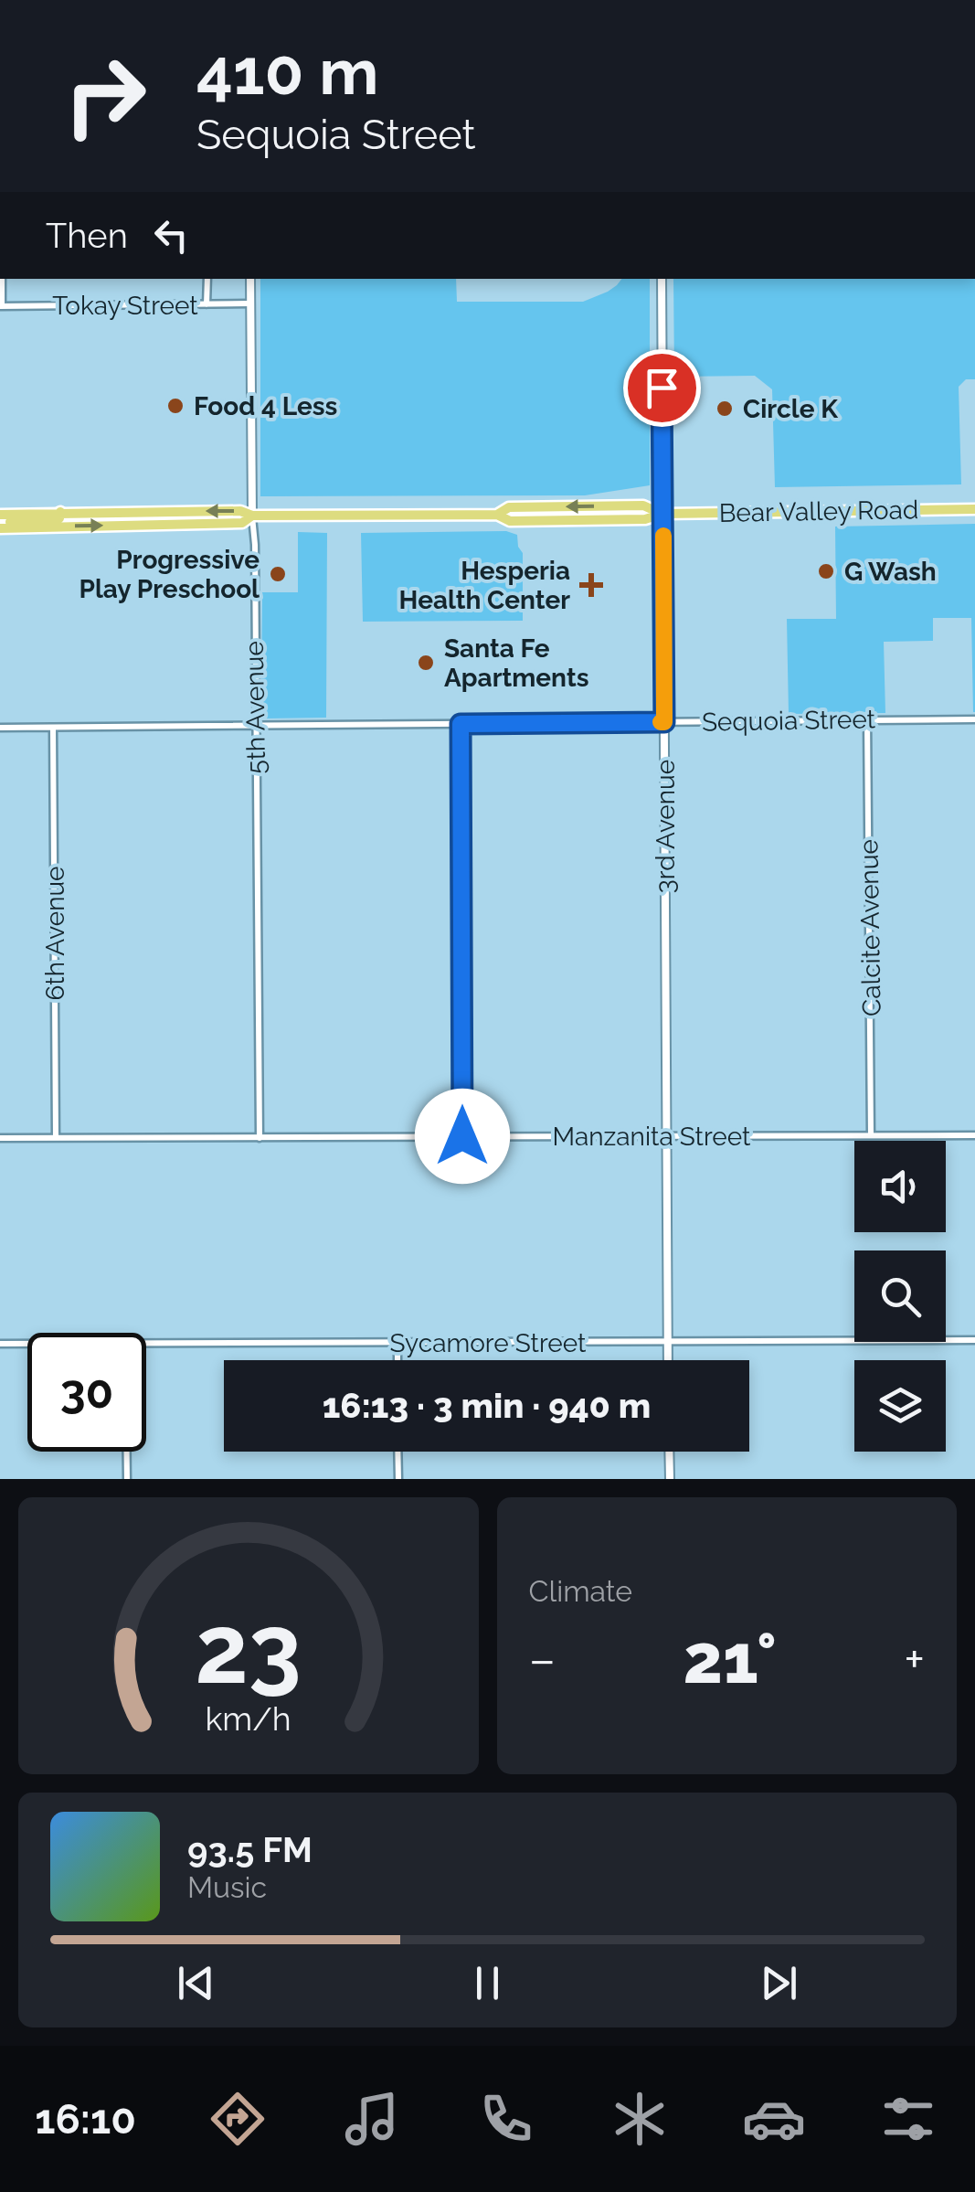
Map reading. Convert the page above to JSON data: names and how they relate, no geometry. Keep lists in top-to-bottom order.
{
  "streets": {
    "main road": ["Bear Valley Road"],
    "street": [
      "Tokay Street",
      "5th Avenue",
      "Sequoia Street",
      "3rd Avenue",
      "Calcite Avenue",
      "6th Avenue",
      "Manzanita Street",
      "Sycamore Street"
    ]
  },
  "crossings": [
    ["Tokay Street", "5th Avenue"],
    ["Bear Valley Road", "5th Avenue"],
    ["Bear Valley Road", "3rd Avenue"],
    ["5th Avenue", "Sequoia Street"],
    ["5th Avenue", "Manzanita Street"],
    ["Sequoia Street", "3rd Avenue"],
    ["Sequoia Street", "Calcite Avenue"],
    ["Sequoia Street", "6th Avenue"],
    ["3rd Avenue", "Manzanita Street"],
    ["3rd Avenue", "Sycamore Street"],
    ["Calcite Avenue", "Manzanita Street"],
    ["6th Avenue", "Manzanita Street"]
  ],
  "places": {
    "other": [
      "Food 4 Less",
      "Circle K",
      "G Wash",
      "Progressive Play Preschool",
      "Santa Fe Apartments"
    ],
    "health": ["Hesperia Health Center"]
  },
  "page": {
    "turn": ["410 m", "Sequoia Street"],
    "then": "Then",
    "limit": "30",
    "trip": "16:13 · 3 min · 940 m",
    "tile": "Climate",
    "heat": ["−", "21°", "+"],
    "song": ["93.5 FM", "Music"],
    "tabs": "16:10",
    "gauge": ["23", "km/h"]
  }
}
